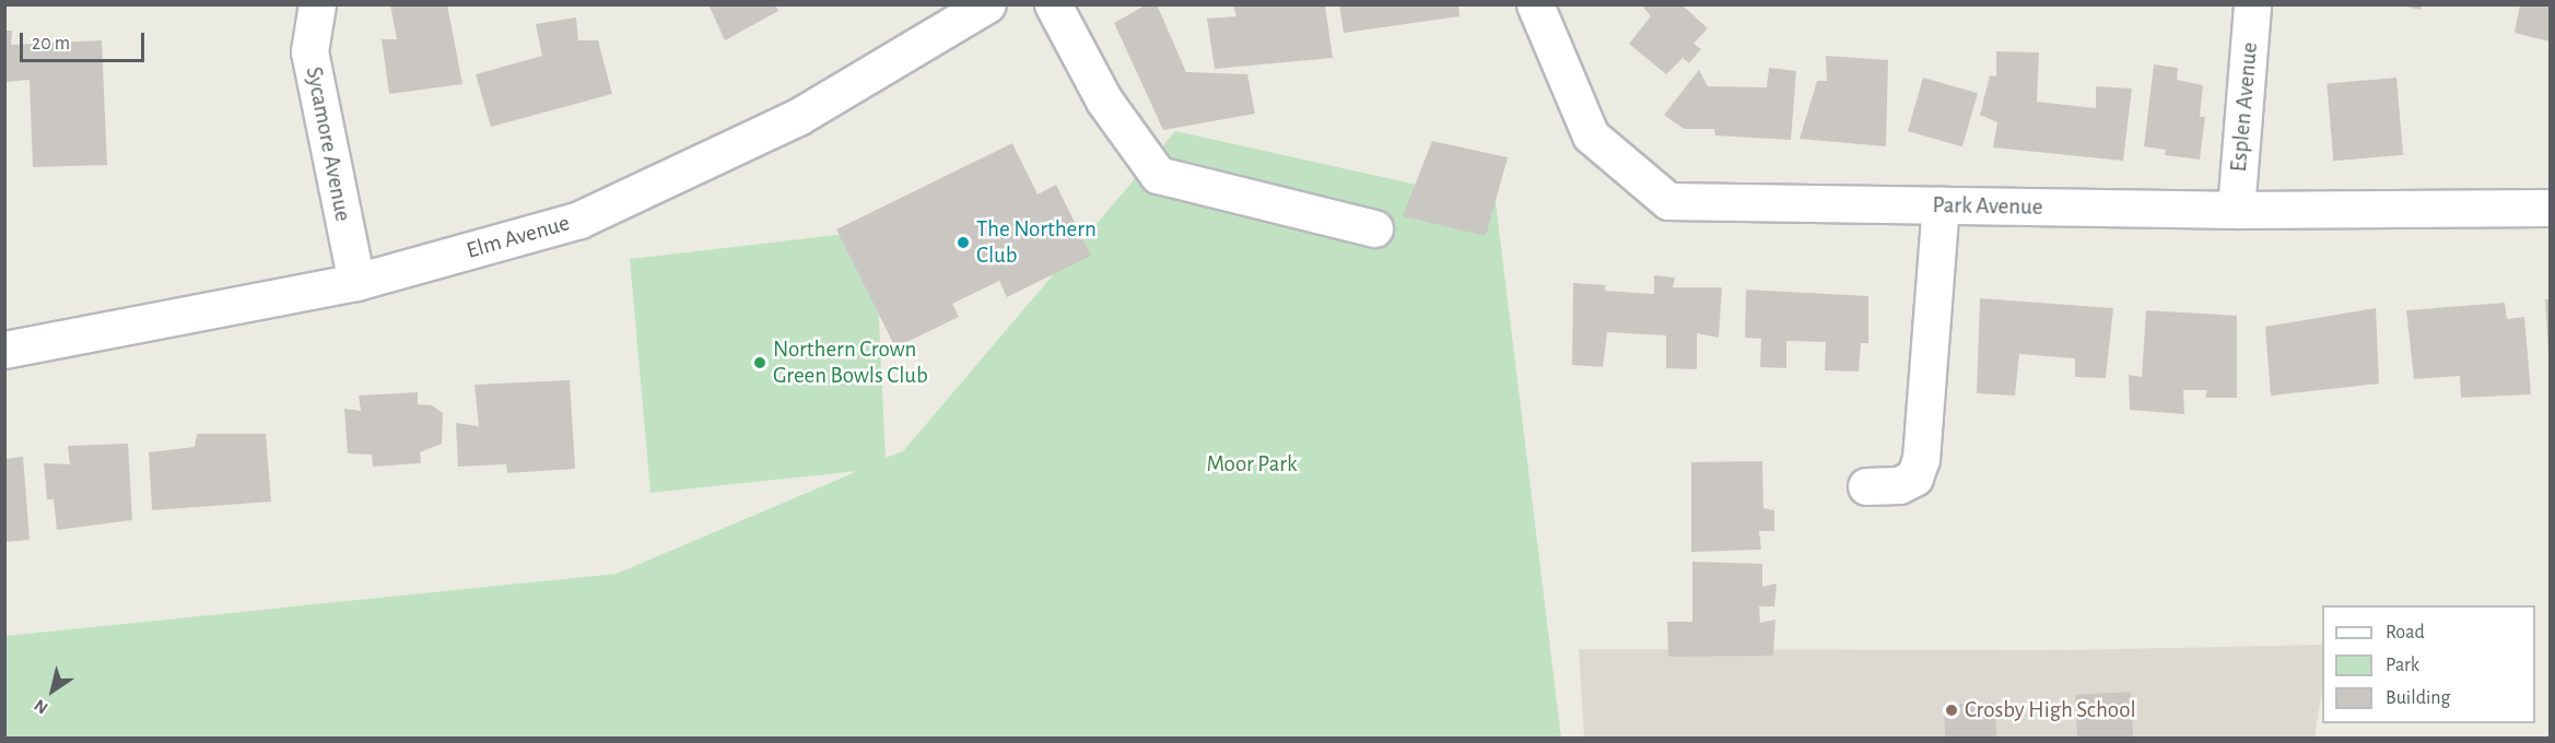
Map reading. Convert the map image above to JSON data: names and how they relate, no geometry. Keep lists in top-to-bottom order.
{
  "streets": {
    "street": [
      "Esplen Avenue",
      "Sycamore Avenue",
      "Park Avenue",
      "Elm Avenue"
    ]
  },
  "crossings": [
    ["Esplen Avenue", "Park Avenue"],
    ["Sycamore Avenue", "Elm Avenue"]
  ],
  "parks": ["Moor Park"],
  "places": ["The Northern Club", "Northern Crown Green Bowls Club", "Crosby High School"],
  "legend": ["Road", "Park", "Building"],
  "scale_bar": "20 m",
  "north": "bottom left"
}
